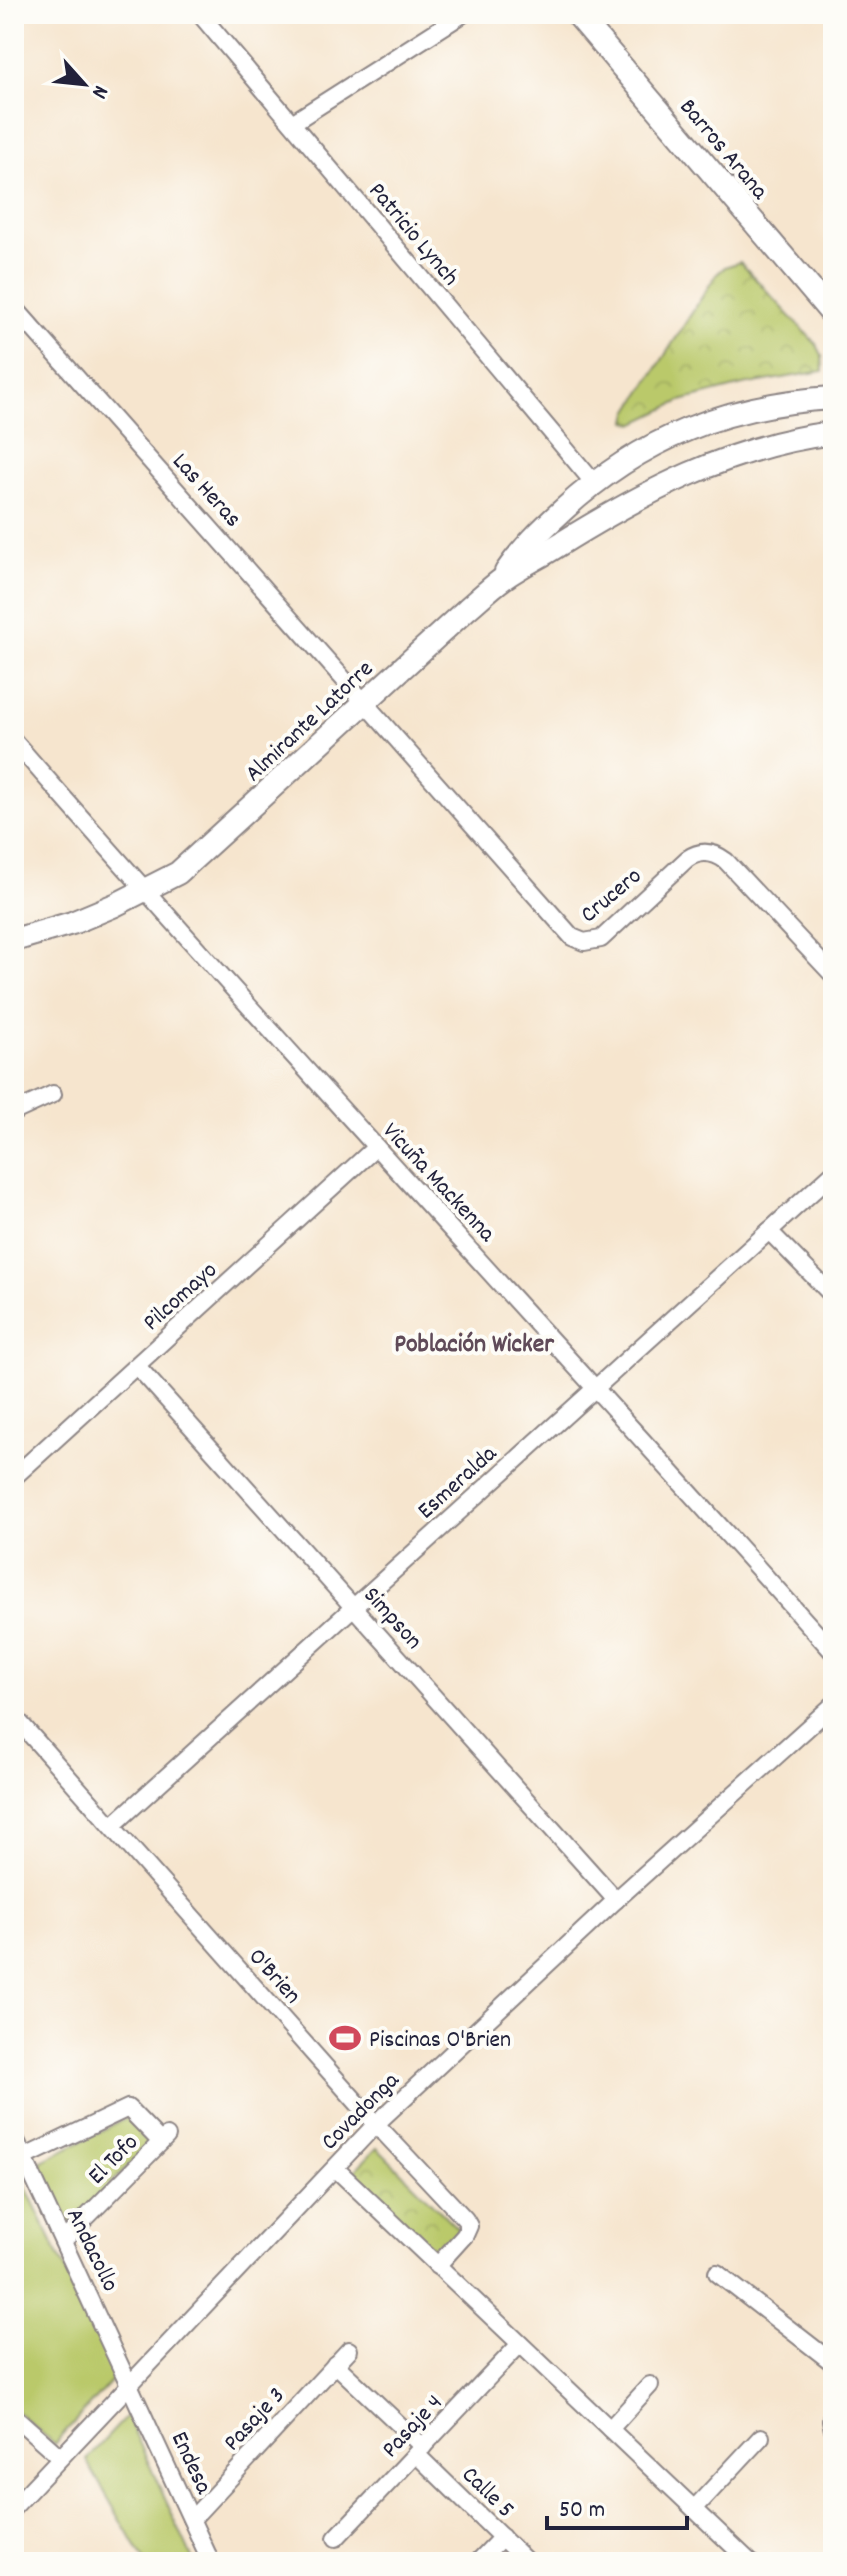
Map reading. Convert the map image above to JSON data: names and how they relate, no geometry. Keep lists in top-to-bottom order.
{
  "streets": {
    "main road": ["Barros Arana", "Almirante Latorre"],
    "street": [
      "Patricio Lynch",
      "Las Heras",
      "Crucero",
      "Vicuña Mackenna",
      "Pilcomayo",
      "Esmeralda",
      "Simpson",
      "O'Brien",
      "Covadonga",
      "El Tofo",
      "Andacollo",
      "Pasaje 3",
      "Pasaje 4",
      "Endesa",
      "Calle 5"
    ]
  },
  "crossings": [
    ["Patricio Lynch", "Almirante Latorre"],
    ["Las Heras", "Almirante Latorre"],
    ["Las Heras", "Crucero"],
    ["Almirante Latorre", "Crucero"],
    ["Almirante Latorre", "Vicuña Mackenna"],
    ["Vicuña Mackenna", "Pilcomayo"],
    ["Vicuña Mackenna", "Esmeralda"],
    ["Pilcomayo", "Simpson"],
    ["Esmeralda", "Simpson"],
    ["Esmeralda", "O'Brien"],
    ["Simpson", "Covadonga"],
    ["O'Brien", "Covadonga"],
    ["Covadonga", "Andacollo"],
    ["Covadonga", "Endesa"],
    ["El Tofo", "Andacollo"],
    ["Andacollo", "Endesa"],
    ["Pasaje 3", "Endesa"],
    ["Pasaje 3", "Calle 5"],
    ["Pasaje 4", "Calle 5"]
  ],
  "districts": ["Población Wicker"],
  "places": {
    "sports": ["Piscinas O'Brien"]
  },
  "scale_bar": "50 m",
  "north": "bottom right"
}
